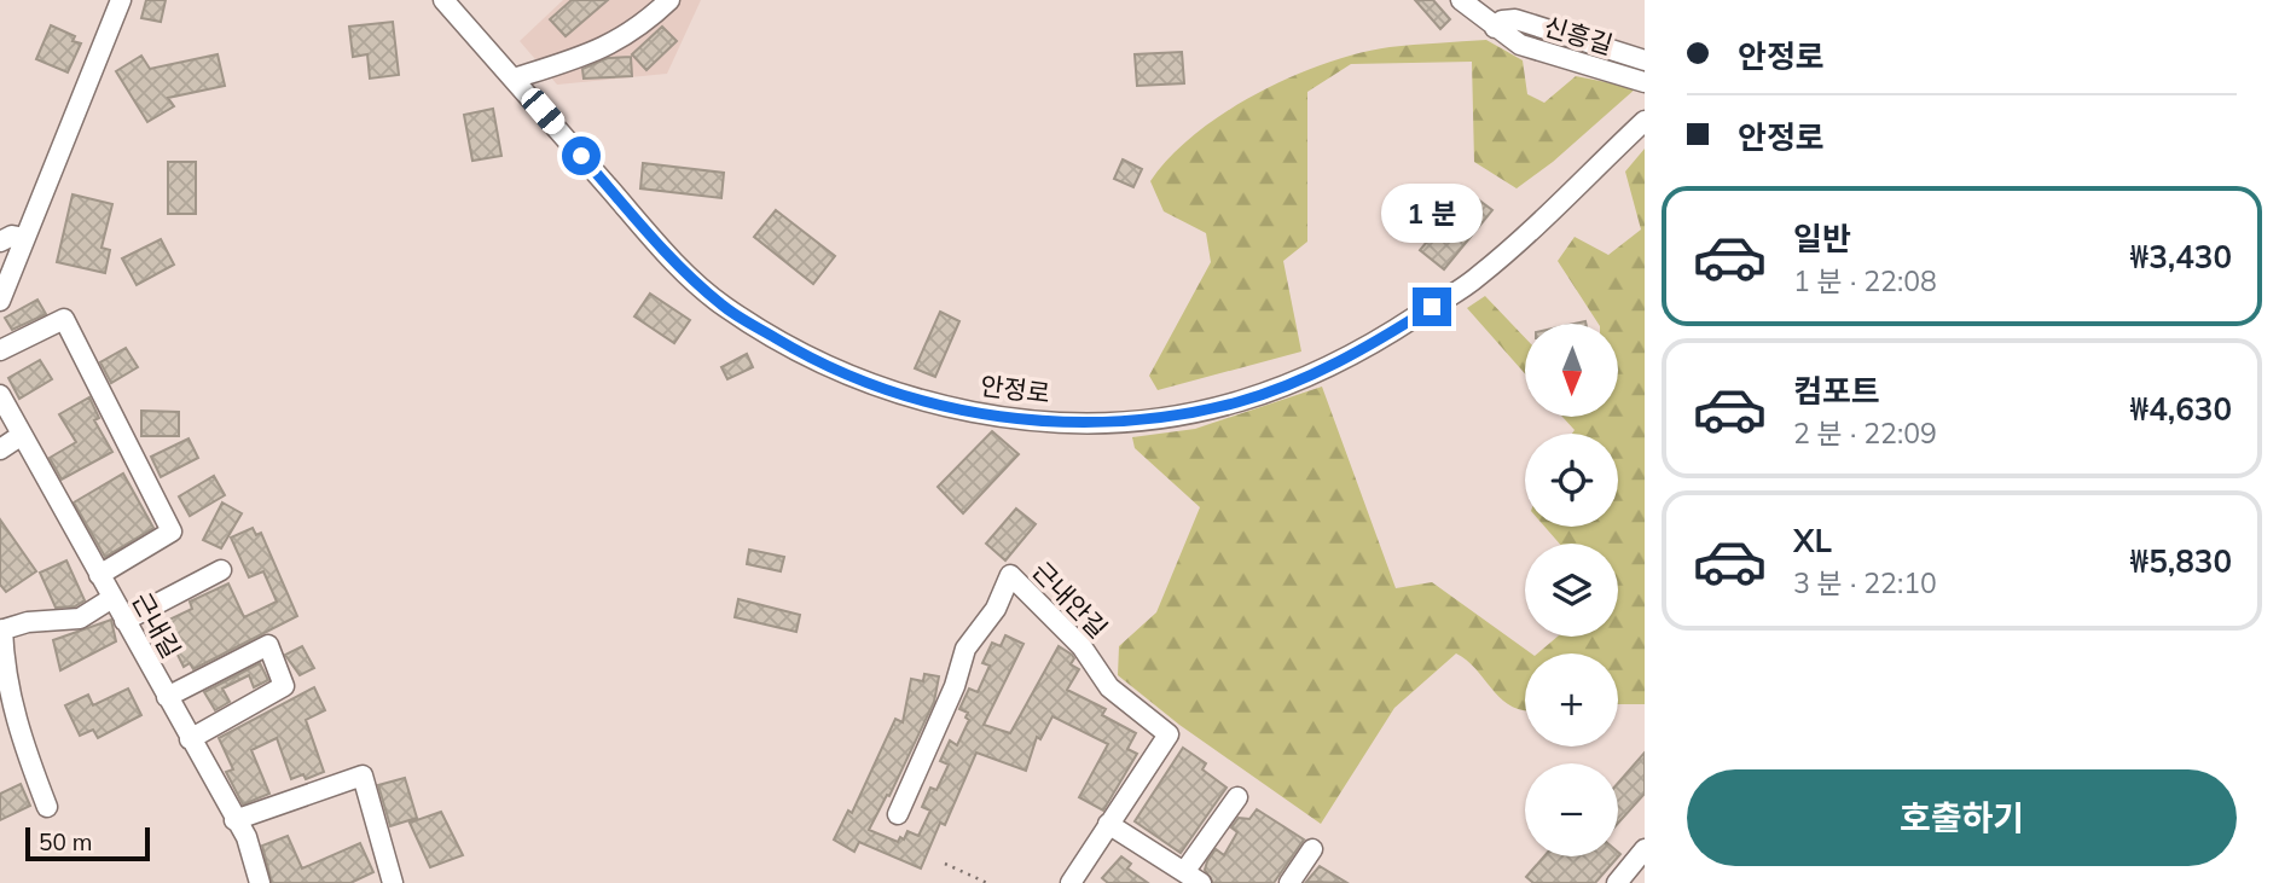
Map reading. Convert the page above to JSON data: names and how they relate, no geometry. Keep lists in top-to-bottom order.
{
  "streets": {
    "street": [
      "신흥길",
      "안정로",
      "근내안길",
      "근내길"
    ]
  },
  "scale_bar": "50 m",
  "north": "bottom",
  "page": {
    "banner": ["안정로", "안정로"],
    "bubble": "1 분",
    "list": [
      {
        "name": "일반",
        "note": "1 분 · 22:08",
        "value": "₩3,430"
      },
      {
        "name": "컴포트",
        "note": "2 분 · 22:09",
        "value": "₩4,630"
      },
      {
        "name": "XL",
        "note": "3 분 · 22:10",
        "value": "₩5,830"
      }
    ],
    "map_buttons": ["+", "−"],
    "buttons": "호출하기",
    "scale": "50 m"
  }
}
